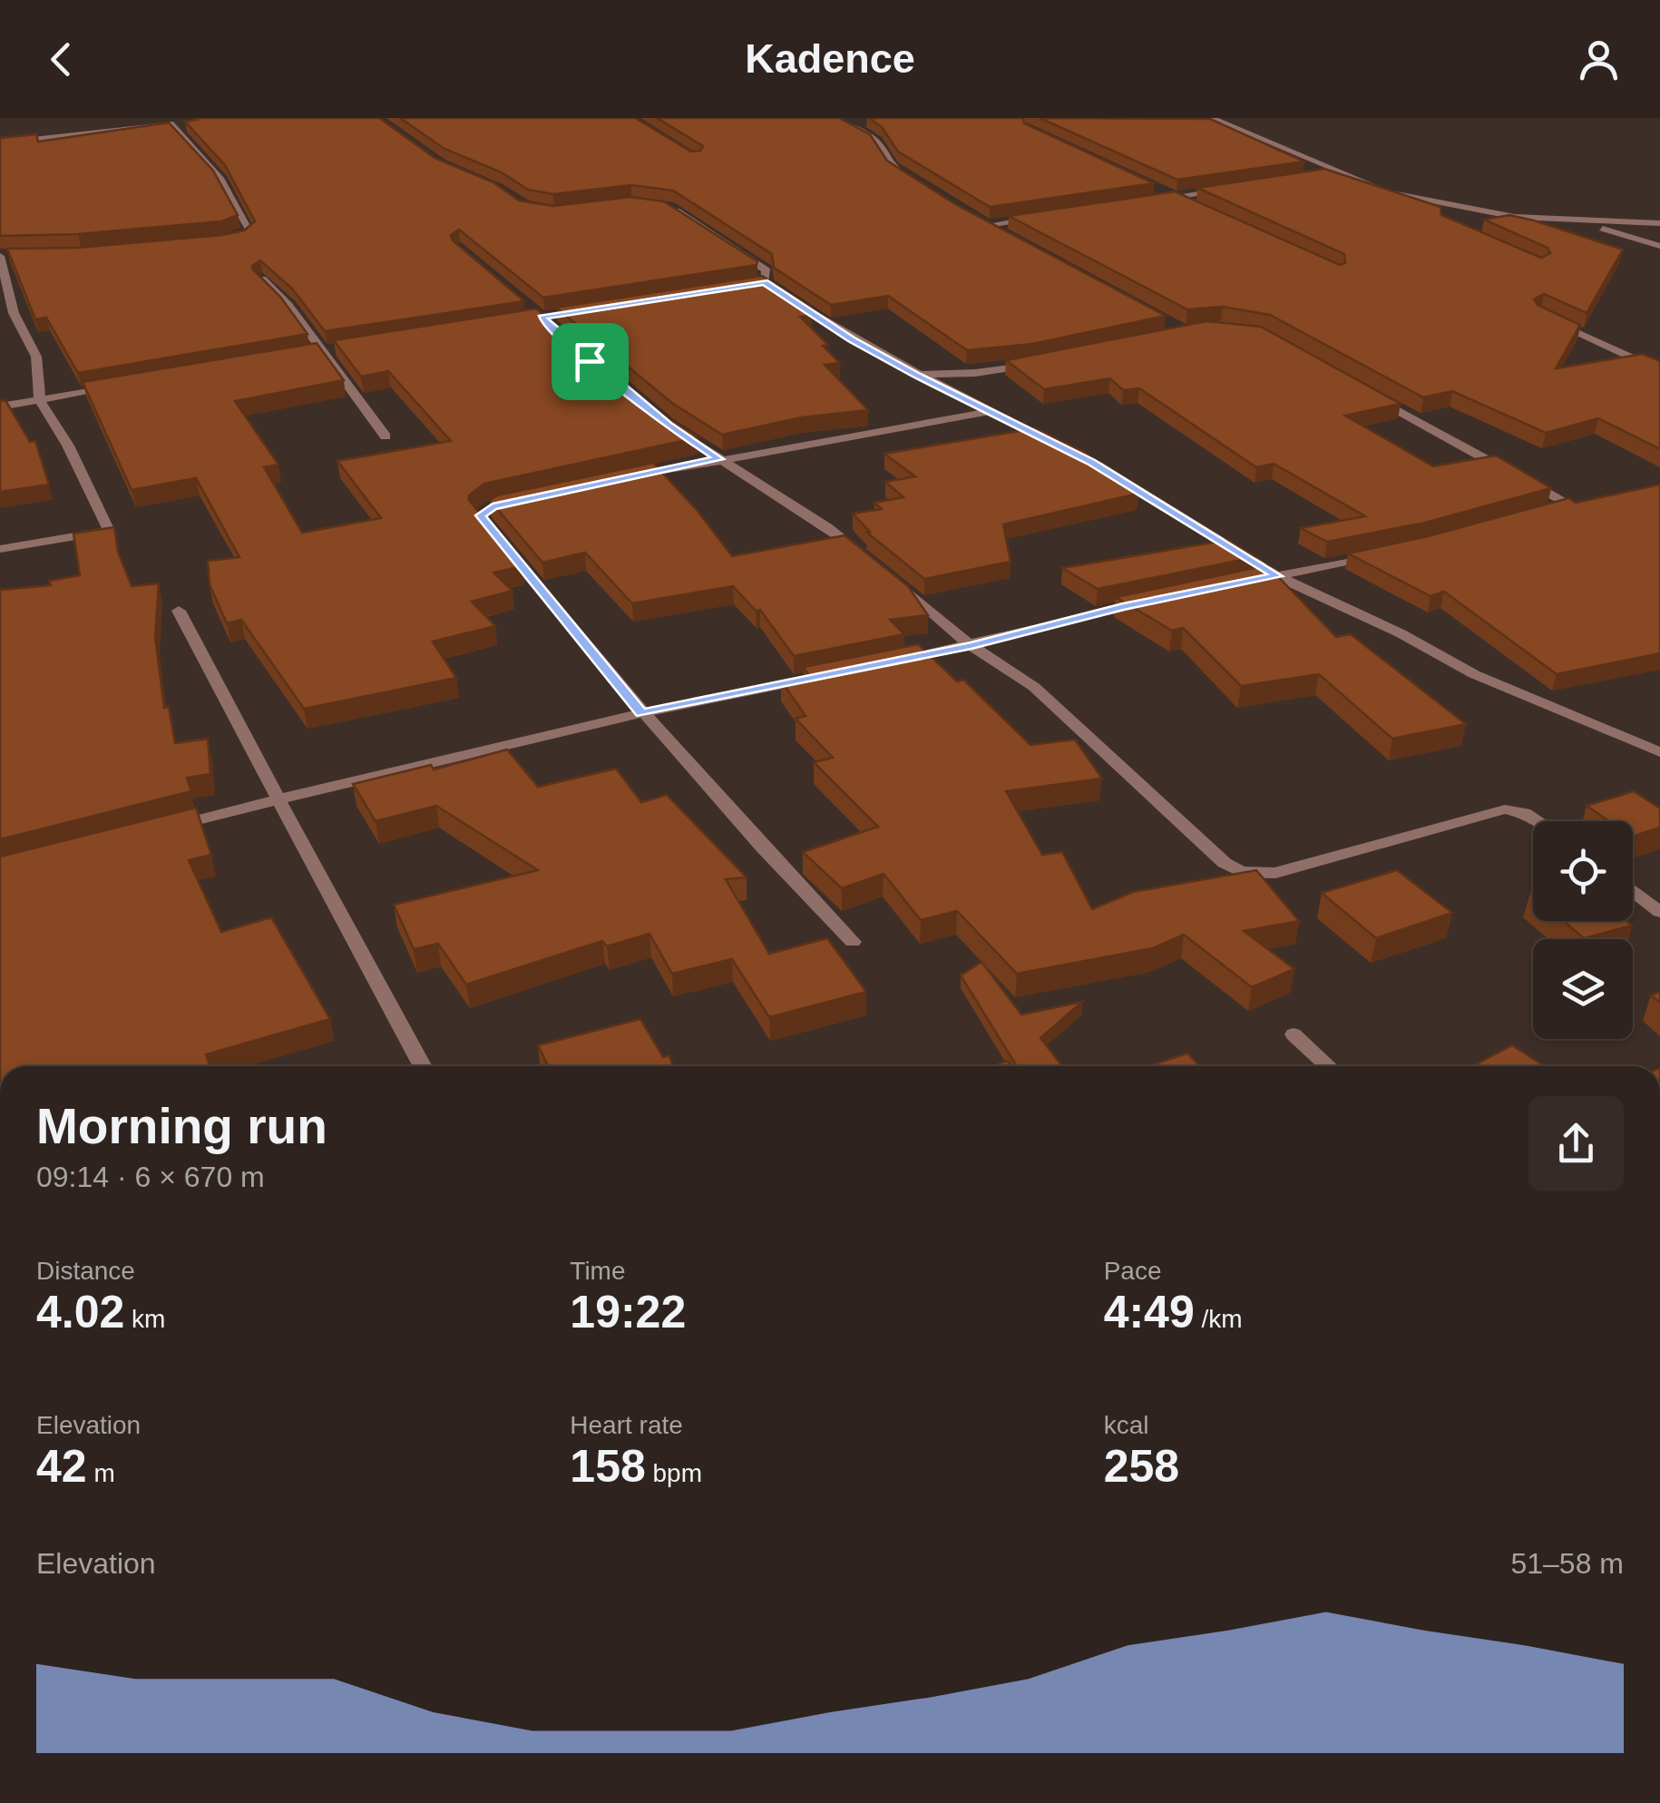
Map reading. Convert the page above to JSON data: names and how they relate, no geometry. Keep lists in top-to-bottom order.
{
  "page": {
    "header": "Kadence",
    "heading": ["Morning run", "09:14 · 6 × 670 m"],
    "stats": [
      ["Distance", "4.02 km"],
      ["Time", "19:22"],
      ["Pace", "4:49 /km"],
      ["Elevation", "42 m"],
      ["Heart rate", "158 bpm"],
      ["kcal", "258"]
    ],
    "chart": ["Elevation", "51–58 m"]
  }
}
